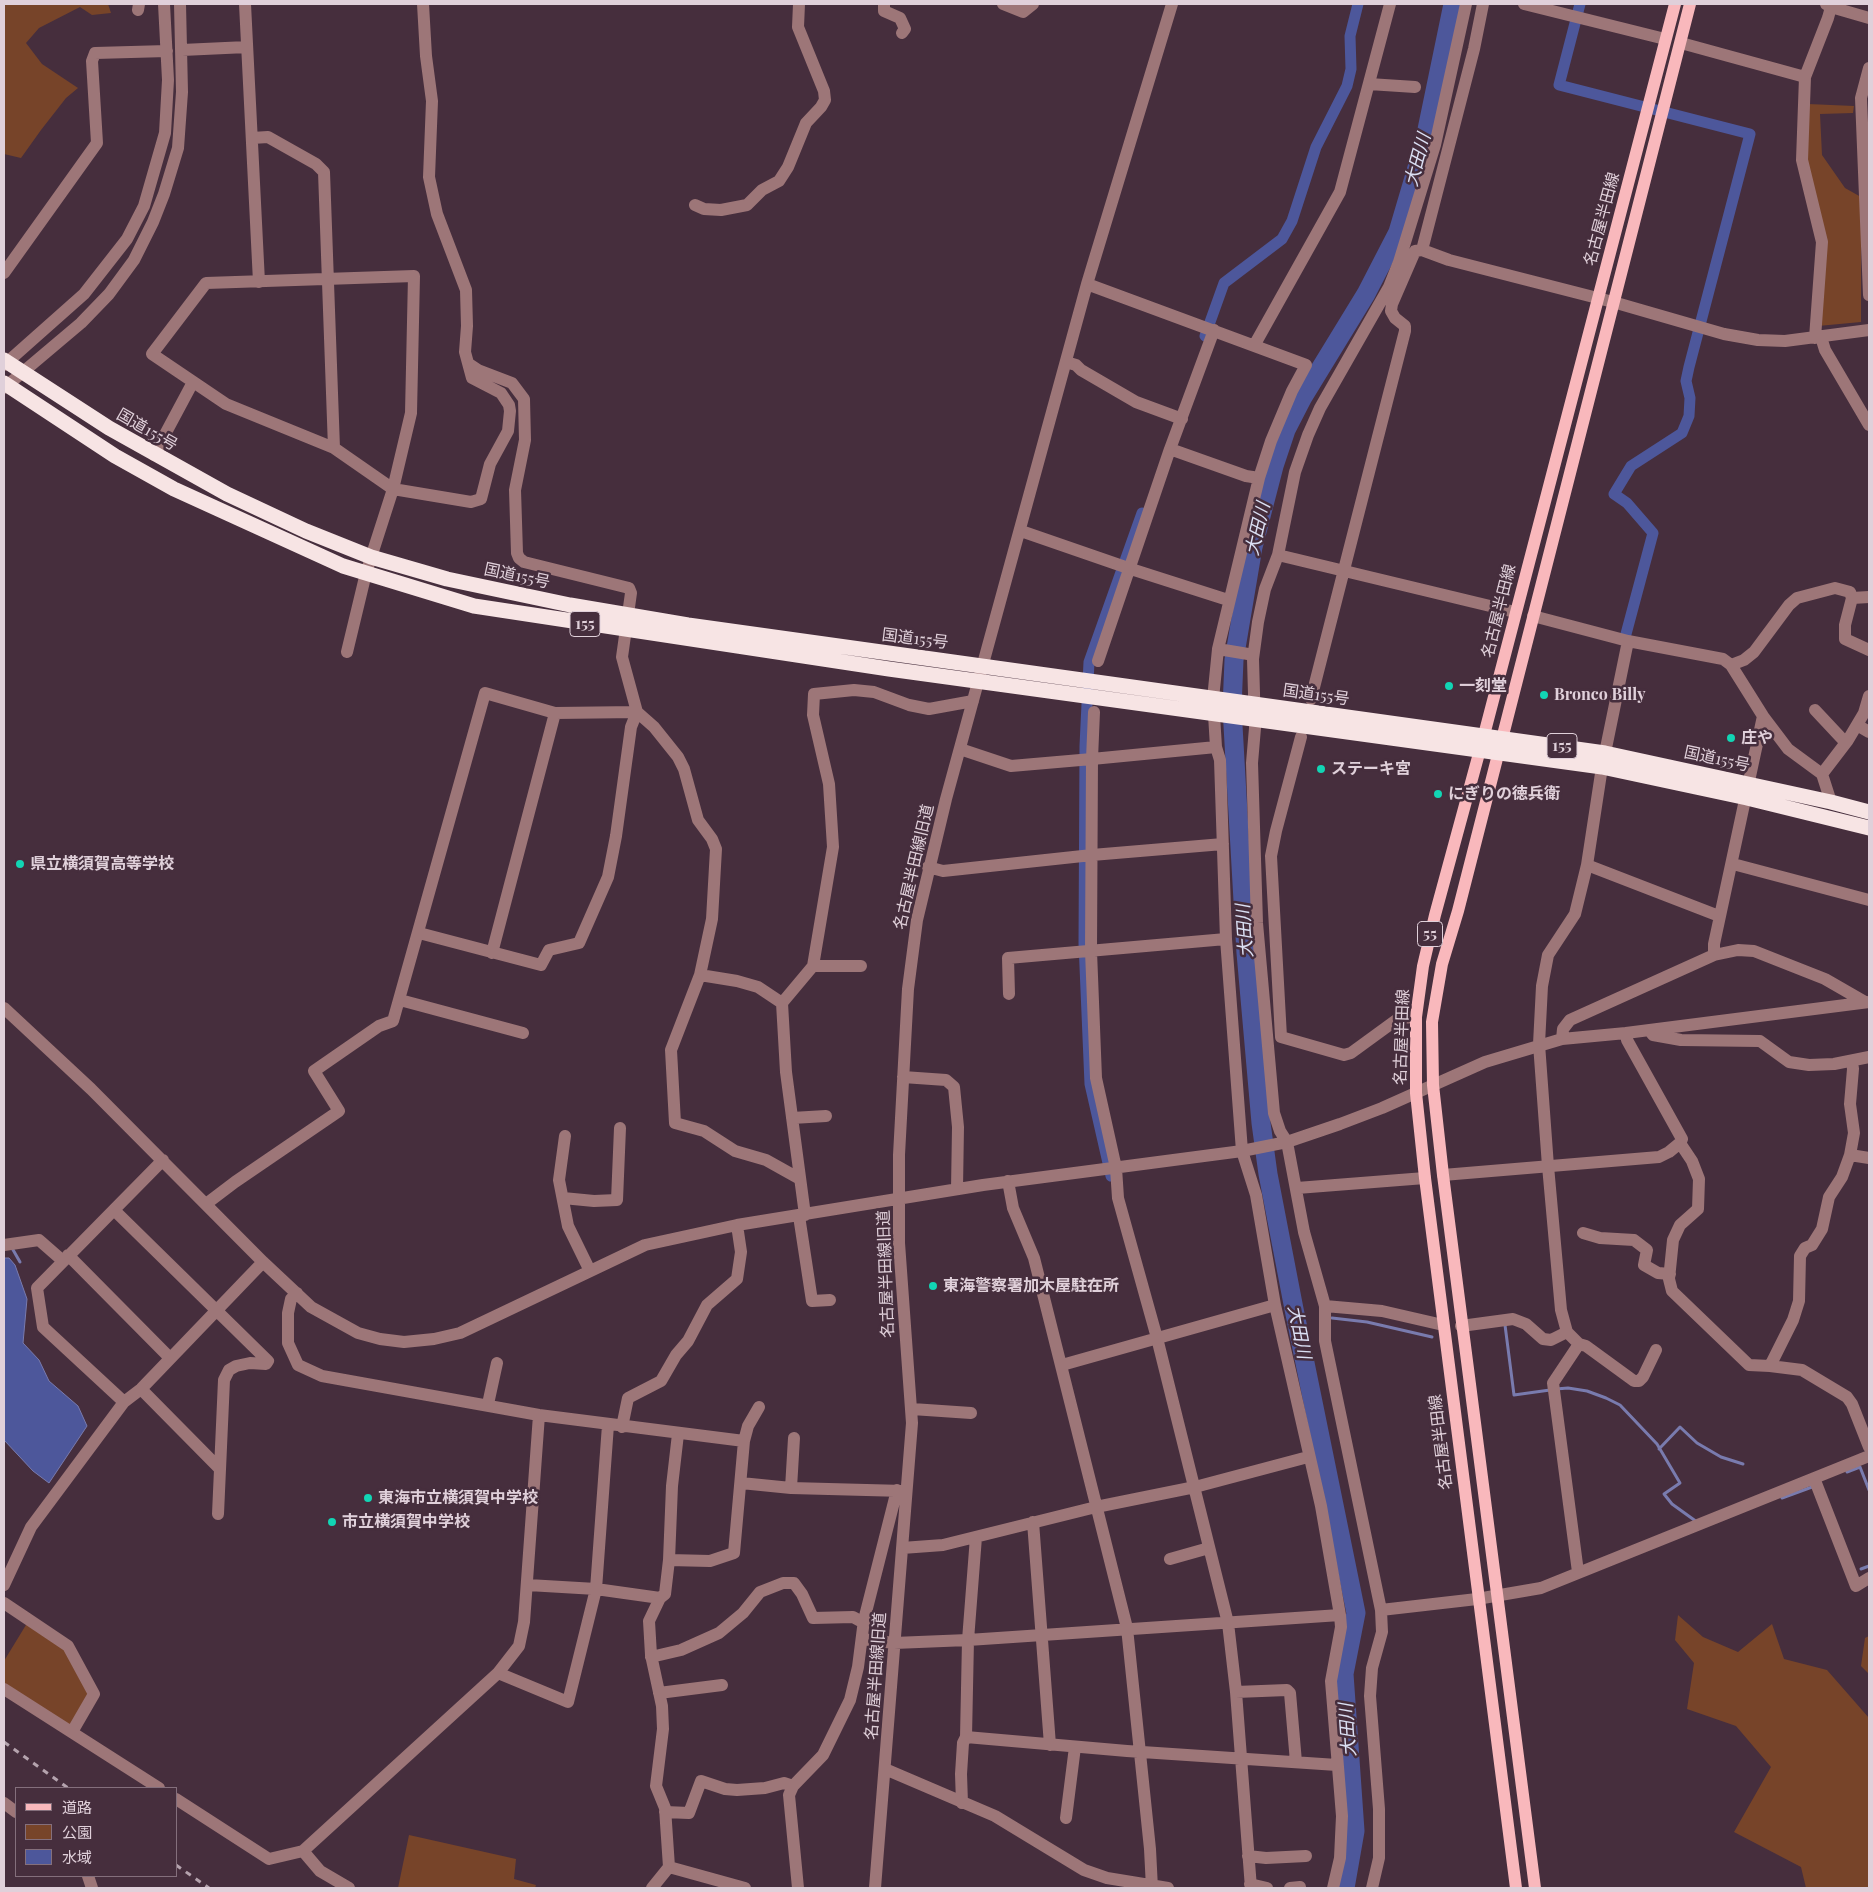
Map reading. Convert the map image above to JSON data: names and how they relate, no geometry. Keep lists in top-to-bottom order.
{
  "streets": {
    "highway": ["国道155号", "155"],
    "main road": ["名古屋半田線", "55"],
    "street": ["名古屋半田線旧道"]
  },
  "crossings": [
    ["名古屋半田線", "国道155号"],
    ["国道155号", "名古屋半田線旧道"]
  ],
  "water": ["大田川"],
  "places": [
    "一刻堂",
    "Bronco Billy",
    "庄や",
    "ステーキ宮",
    "にぎりの徳兵衛",
    "県立横須賀高等学校",
    "東海警察署加木屋駐在所",
    "東海市立横須賀中学校",
    "市立横須賀中学校"
  ],
  "legend": ["道路", "公園", "水域"]
}
